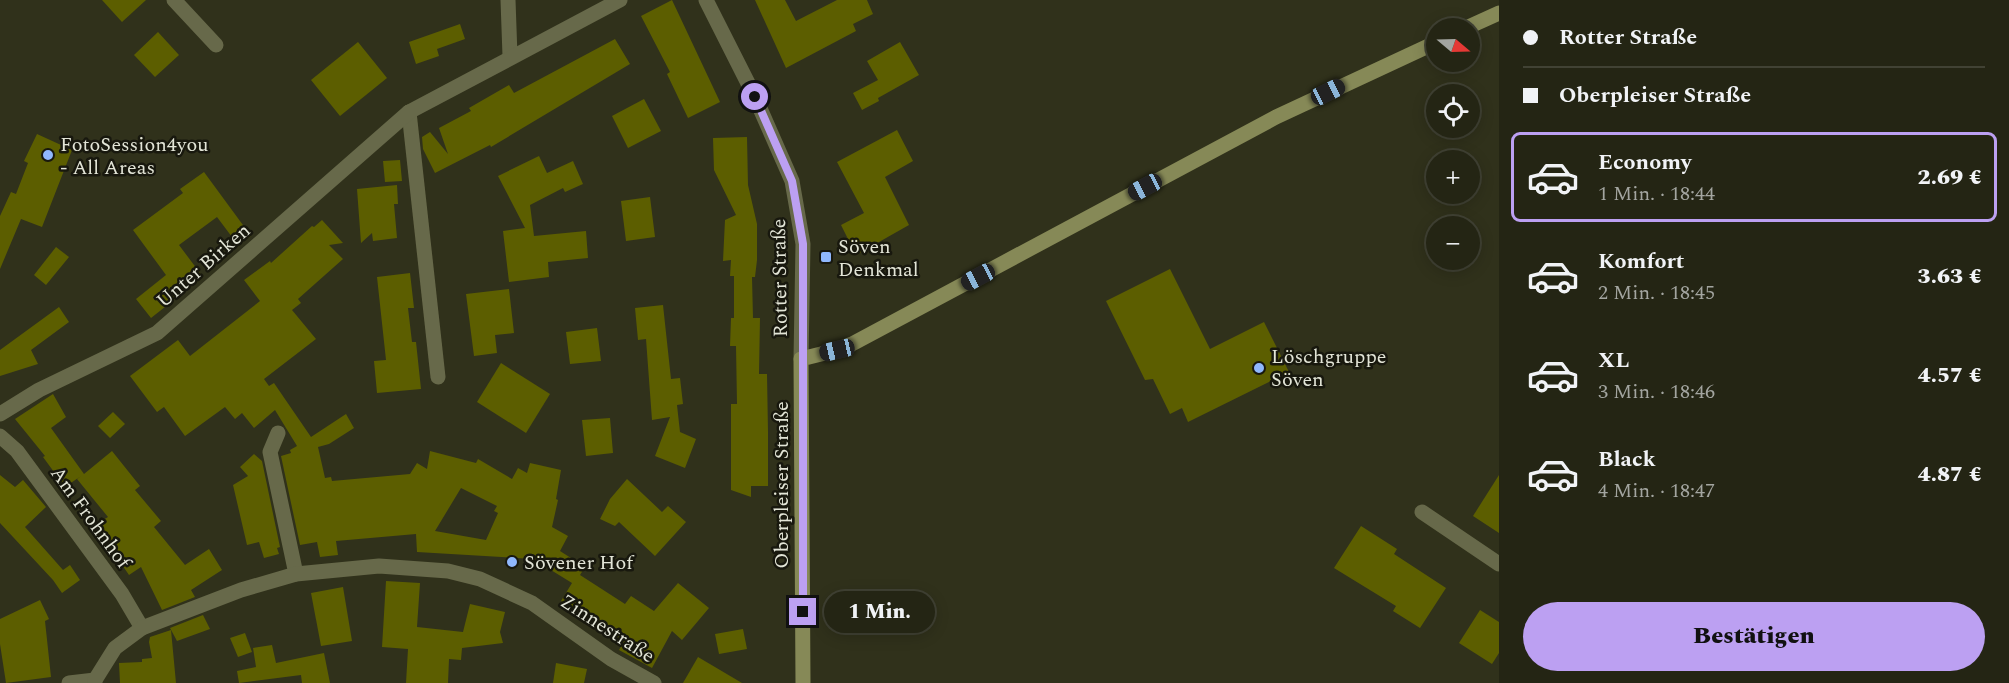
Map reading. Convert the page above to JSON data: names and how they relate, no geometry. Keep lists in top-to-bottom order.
{
  "streets": {
    "main road": ["Oberpleiser Straße"],
    "street": [
      "Unter Birken",
      "Rotter Straße",
      "Am Frohnhof",
      "Zinnestraße"
    ]
  },
  "crossings": [
    ["Rotter Straße", "Oberpleiser Straße"],
    ["Am Frohnhof", "Zinnestraße"]
  ],
  "places": {
    "other": ["FotoSession4you - All Areas", "Löschgruppe Söven", "Sövener Hof"],
    "transit": ["Söven Denkmal"]
  },
  "north": "right",
  "page": {
    "banner": ["Rotter Straße", "Oberpleiser Straße"],
    "map_buttons": ["+", "−"],
    "list": [
      {
        "name": "Economy",
        "note": "1 Min. · 18:44",
        "value": "2.69 €"
      },
      {
        "name": "Komfort",
        "note": "2 Min. · 18:45",
        "value": "3.63 €"
      },
      {
        "name": "XL",
        "note": "3 Min. · 18:46",
        "value": "4.57 €"
      },
      {
        "name": "Black",
        "note": "4 Min. · 18:47",
        "value": "4.87 €"
      }
    ],
    "buttons": "Bestätigen",
    "bubble": "1 Min."
  }
}
